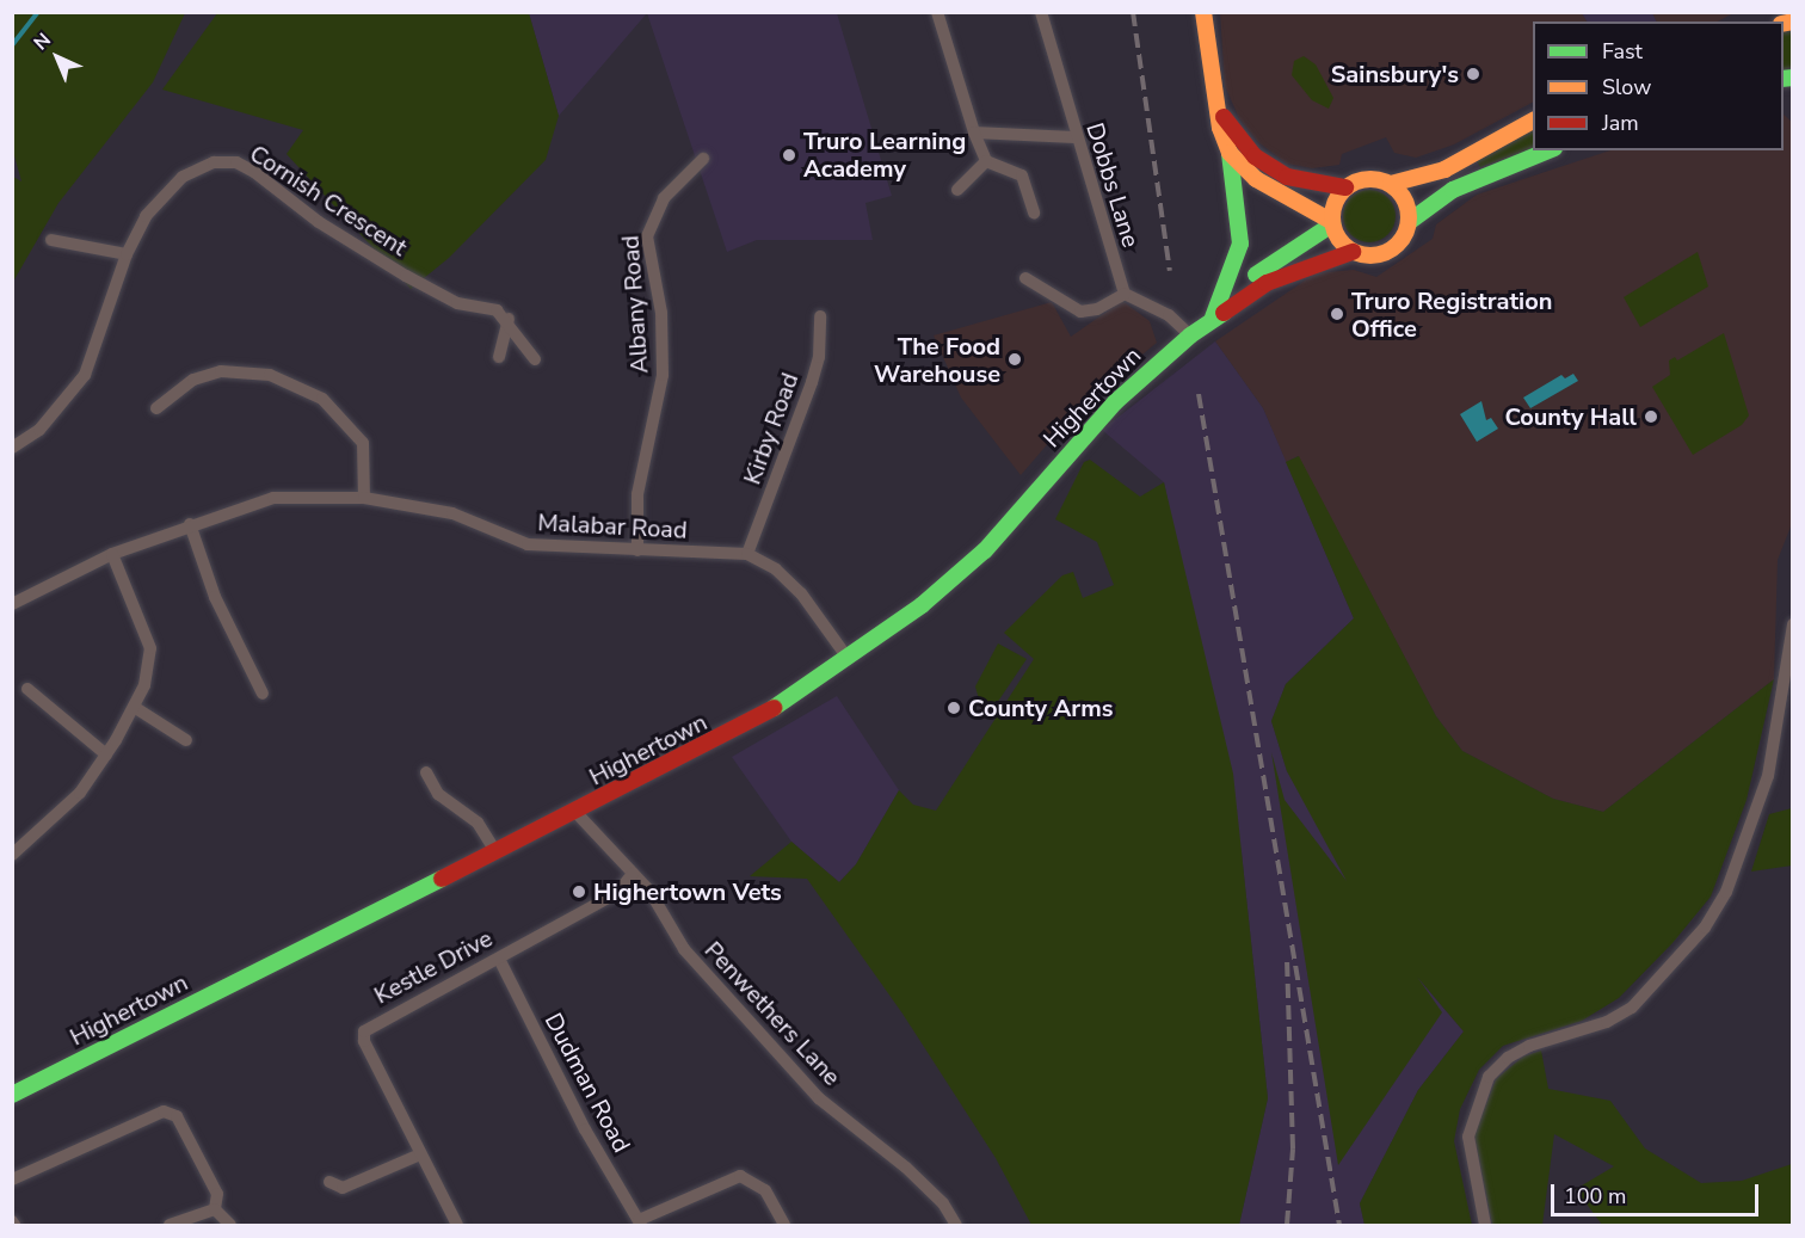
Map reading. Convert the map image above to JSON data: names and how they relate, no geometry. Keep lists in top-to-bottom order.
{
  "streets": {
    "main road": ["Highertown"],
    "street": [
      "Dobbs Lane",
      "Cornish Crescent",
      "Albany Road",
      "Kirby Road",
      "Malabar Road",
      "Kestle Drive",
      "Penwethers Lane",
      "Dudman Road"
    ]
  },
  "crossings": [
    ["Albany Road", "Malabar Road"],
    ["Highertown", "Malabar Road"],
    ["Highertown", "Penwethers Lane"],
    ["Kirby Road", "Malabar Road"],
    ["Kestle Drive", "Penwethers Lane"],
    ["Kestle Drive", "Dudman Road"]
  ],
  "places": [
    "Sainsbury's",
    "Truro Learning Academy",
    "Truro Registration Office",
    "The Food Warehouse",
    "County Hall",
    "County Arms",
    "Highertown Vets"
  ],
  "legend": ["Fast", "Slow", "Jam"],
  "scale_bar": "100 m",
  "north": "top left"
}
